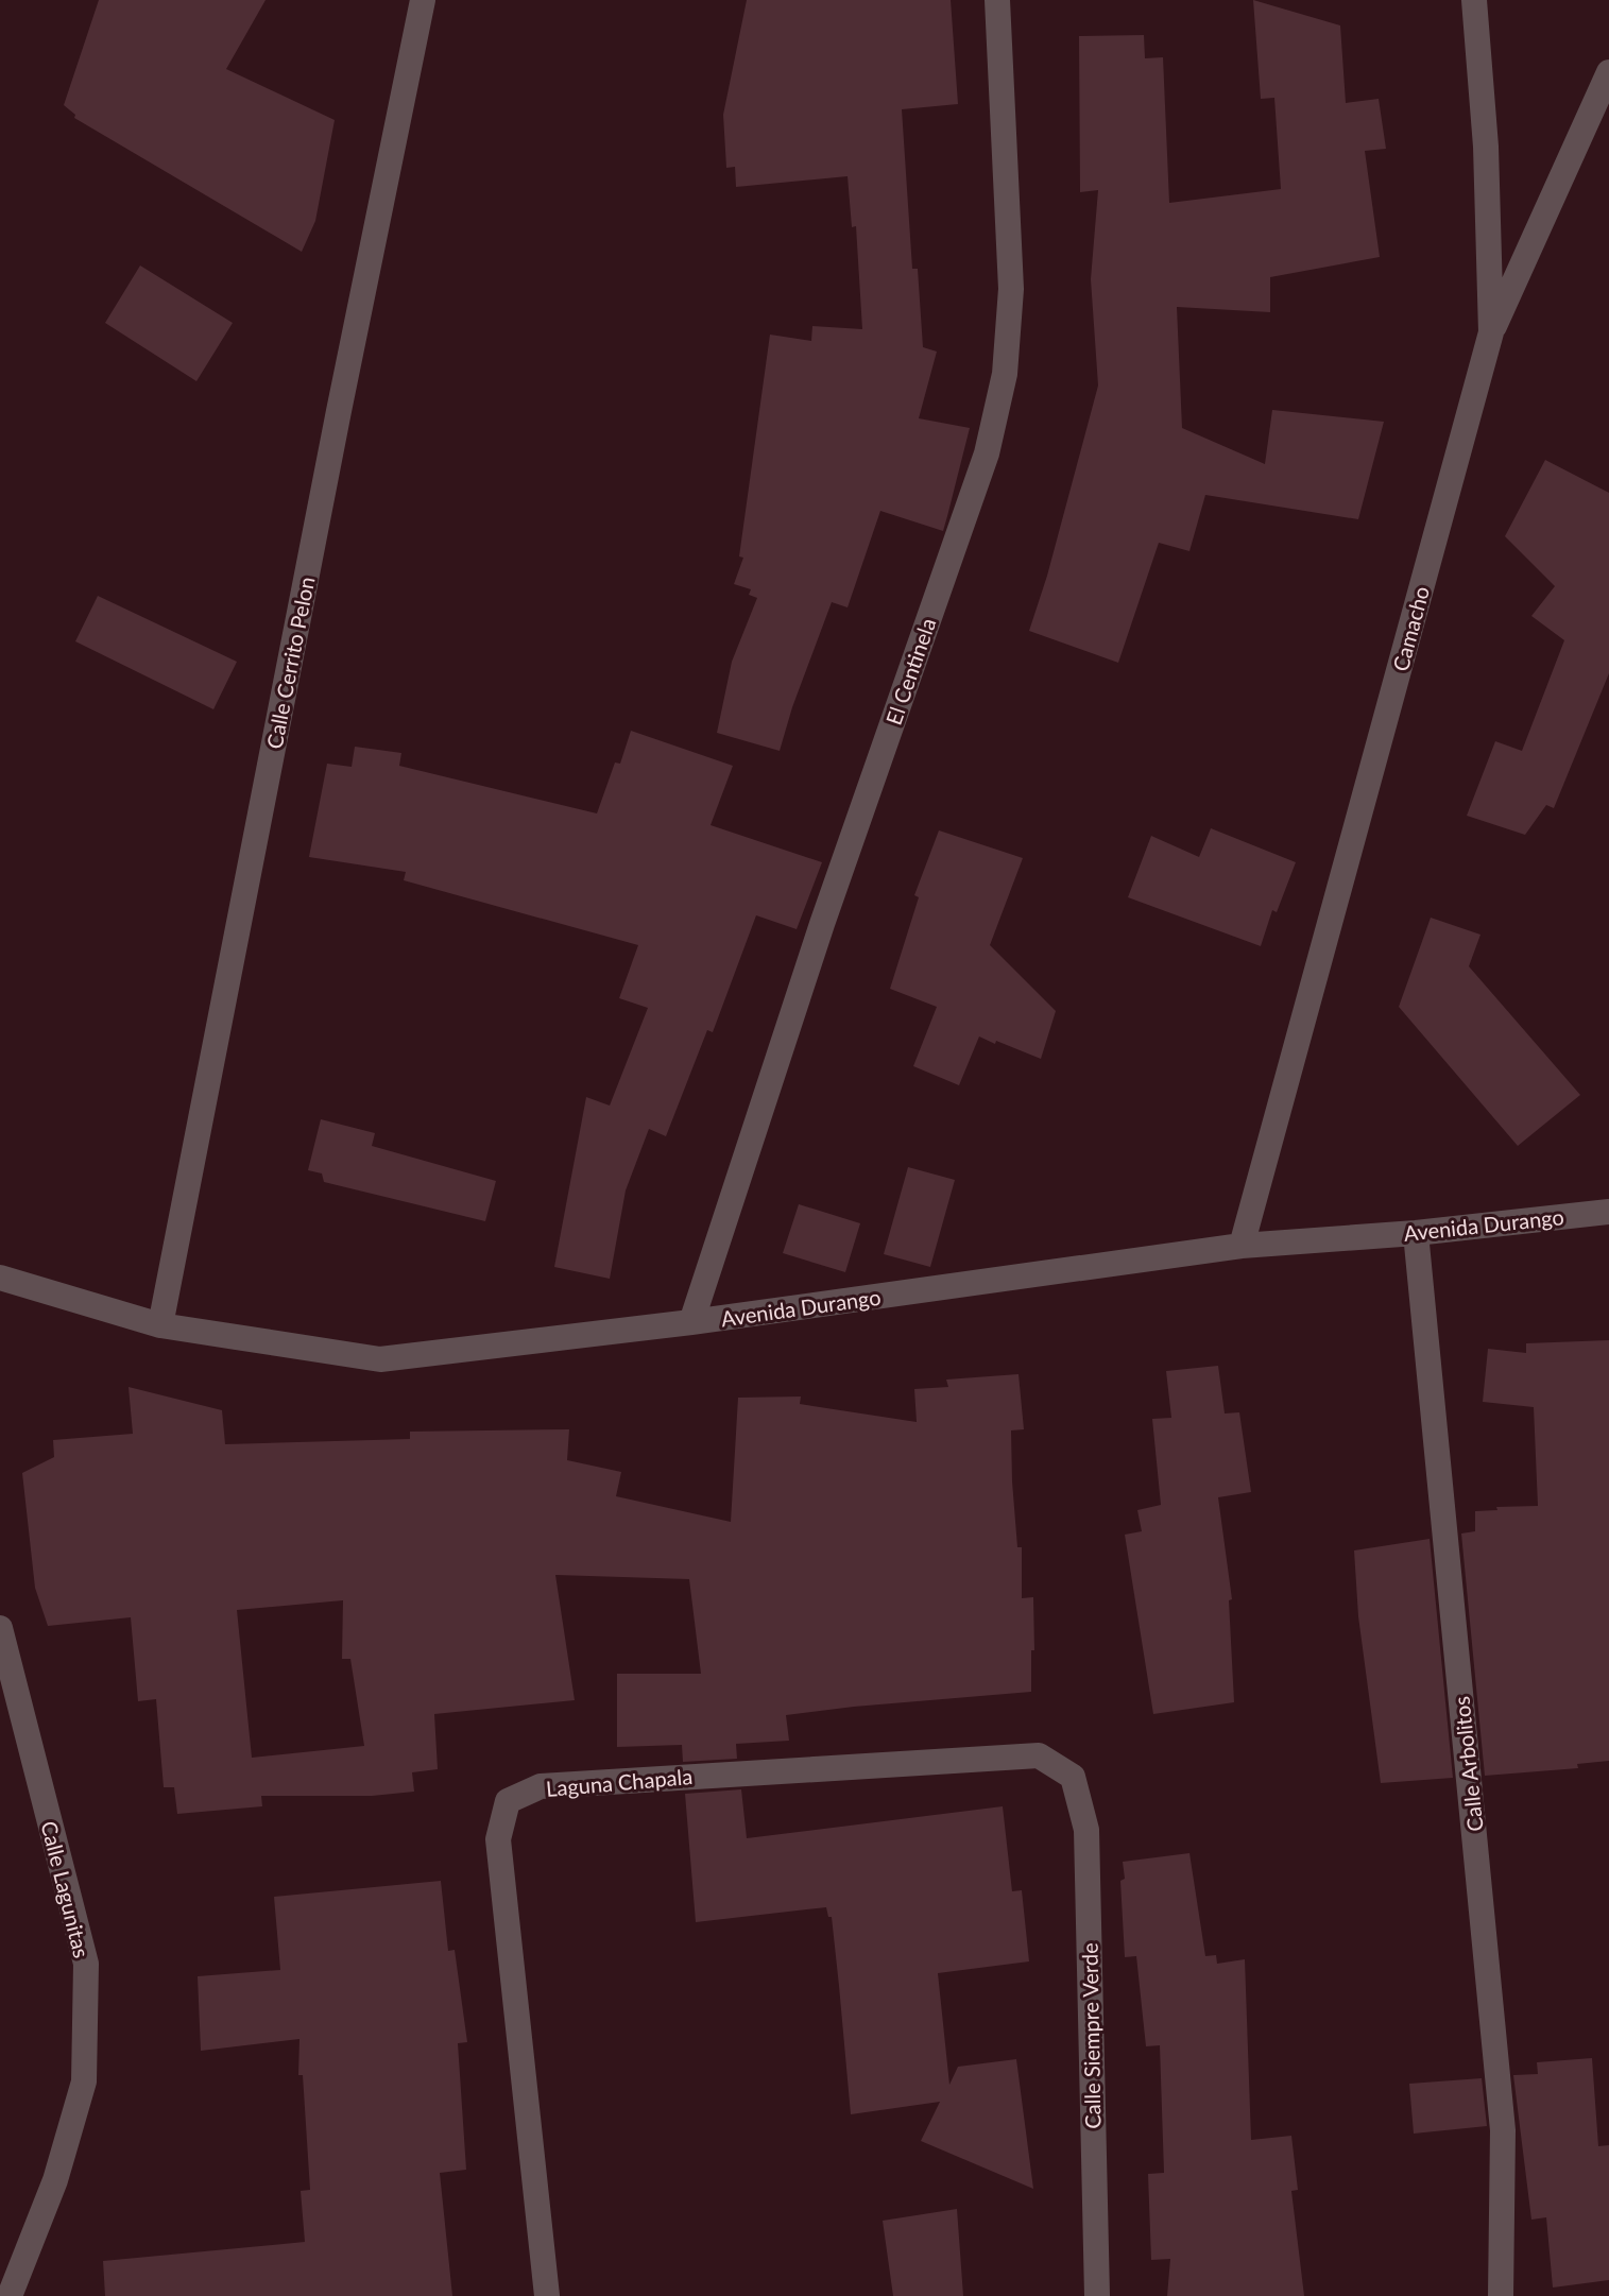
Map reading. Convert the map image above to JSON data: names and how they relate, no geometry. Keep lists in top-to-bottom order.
{
  "streets": {
    "street": [
      "Camacho",
      "Calle Cerrito Pelon",
      "El Centinela",
      "Avenida Durango",
      "Calle Arbolitos",
      "Laguna Chapala",
      "Calle Lagunitas",
      "Calle Siempre Verde"
    ]
  },
  "crossings": [
    ["Camacho", "Avenida Durango"],
    ["Calle Cerrito Pelon", "Avenida Durango"],
    ["El Centinela", "Avenida Durango"],
    ["Avenida Durango", "Calle Arbolitos"],
    ["Laguna Chapala", "Calle Siempre Verde"]
  ]
}
